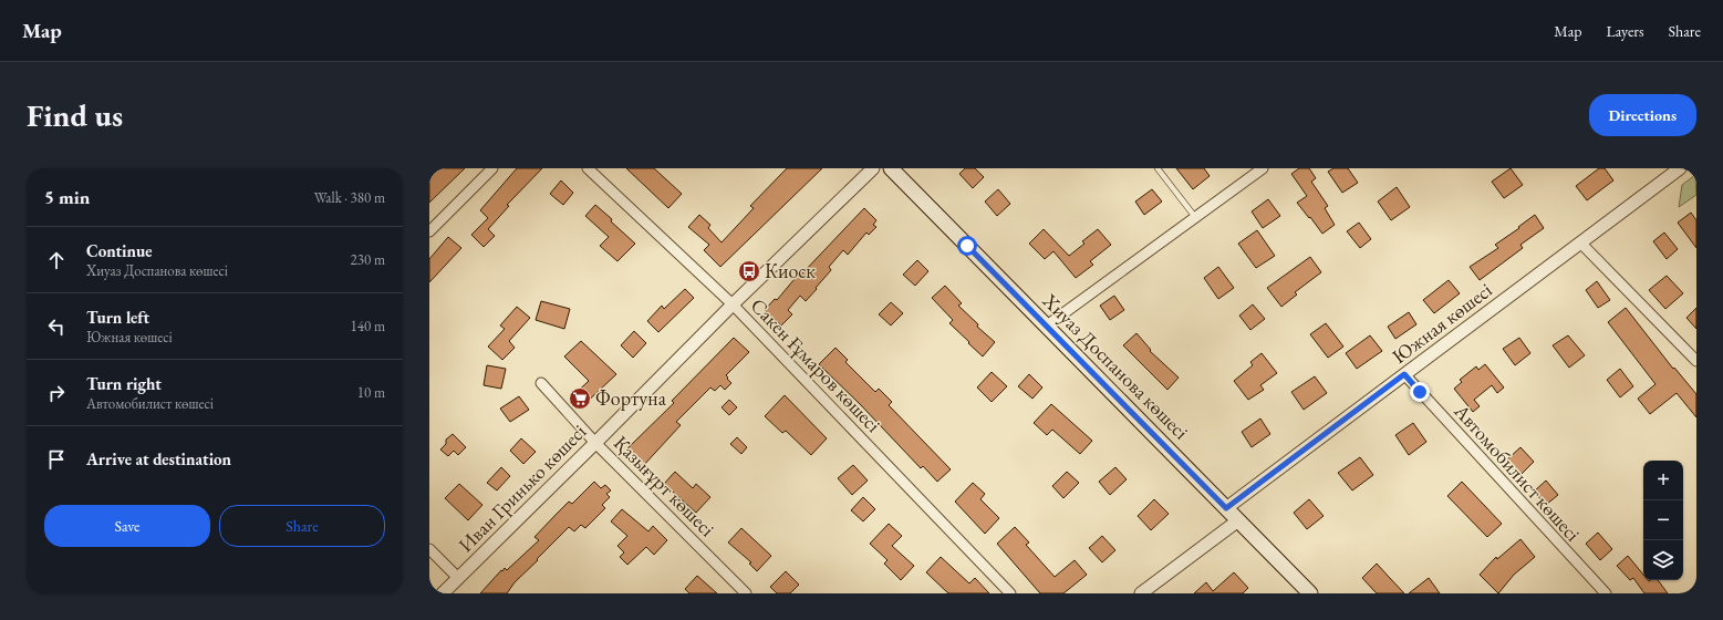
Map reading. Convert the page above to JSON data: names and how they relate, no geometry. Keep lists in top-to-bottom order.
{
  "streets": {
    "main road": ["Хиуаз Доспанова көшесі"],
    "street": [
      "Южная көшесі",
      "Сакен Ғұмаров көшесі",
      "Автомобилист көшесі",
      "Қазығұрт көшесі",
      "Иван Гринько көшесі"
    ]
  },
  "crossings": [
    ["Южная көшесі", "Хиуаз Доспанова көшесі"],
    ["Южная көшесі", "Автомобилист көшесі"],
    ["Сакен Ғұмаров көшесі", "Иван Гринько көшесі"],
    ["Қазығұрт көшесі", "Иван Гринько көшесі"]
  ],
  "places": {
    "bus stop": ["Киоск"],
    "supermarket": ["Фортуна"]
  },
  "page": {
    "header": "Map",
    "nav": ["Map", "Layers", "Share"],
    "buttons": [
      "Directions",
      ["Save", "Share"]
    ],
    "title": "Find us",
    "heading": ["5 min", "Walk · 380 m"],
    "list": [
      ["Continue", "Хиуаз Доспанова көшесі", "230 m"],
      ["Turn left", "Южная көшесі", "140 m"],
      ["Turn right", "Автомобилист көшесі", "10 m"],
      "Arrive at destination"
    ],
    "map_buttons": ["+", "−"]
  }
}
